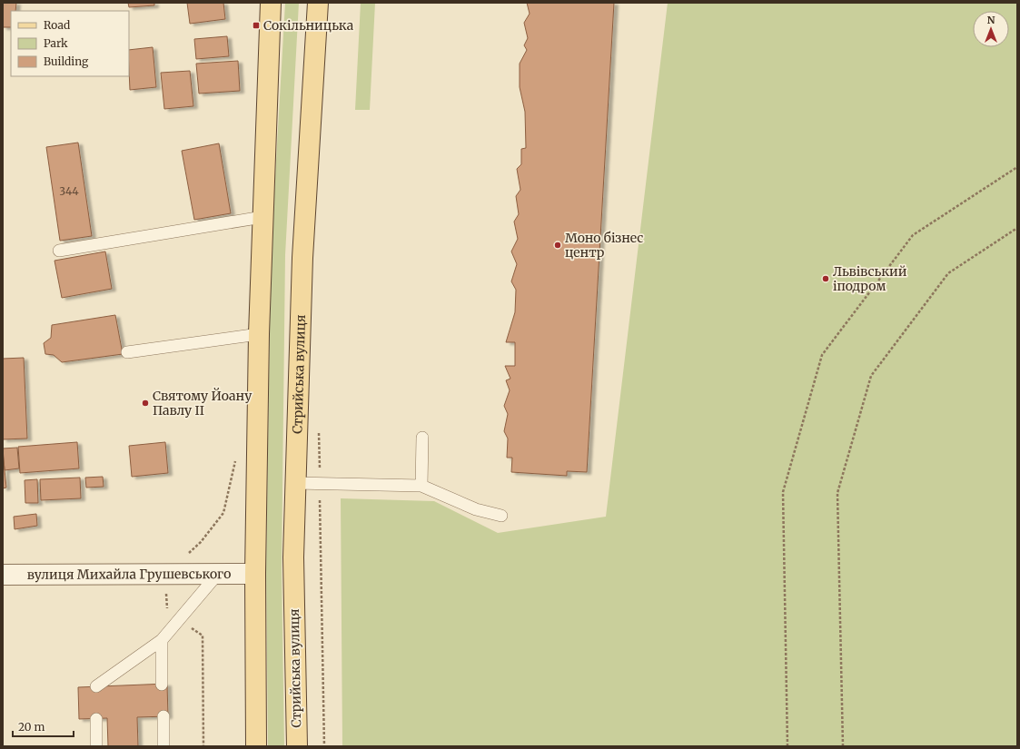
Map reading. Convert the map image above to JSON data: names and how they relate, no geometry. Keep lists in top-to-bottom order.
{
  "streets": {
    "main road": ["Стрийська вулиця"],
    "street": ["вулиця Михайла Грушевського"]
  },
  "places": {
    "transit": ["Сокільницька"],
    "other": ["Моно бізнес центр", "Львівський іподром", "Святому Йоану Павлу ІІ"]
  },
  "house_numbers": ["344"],
  "legend": ["Road", "Park", "Building"],
  "scale_bar": "20 m",
  "north": "top"
}
